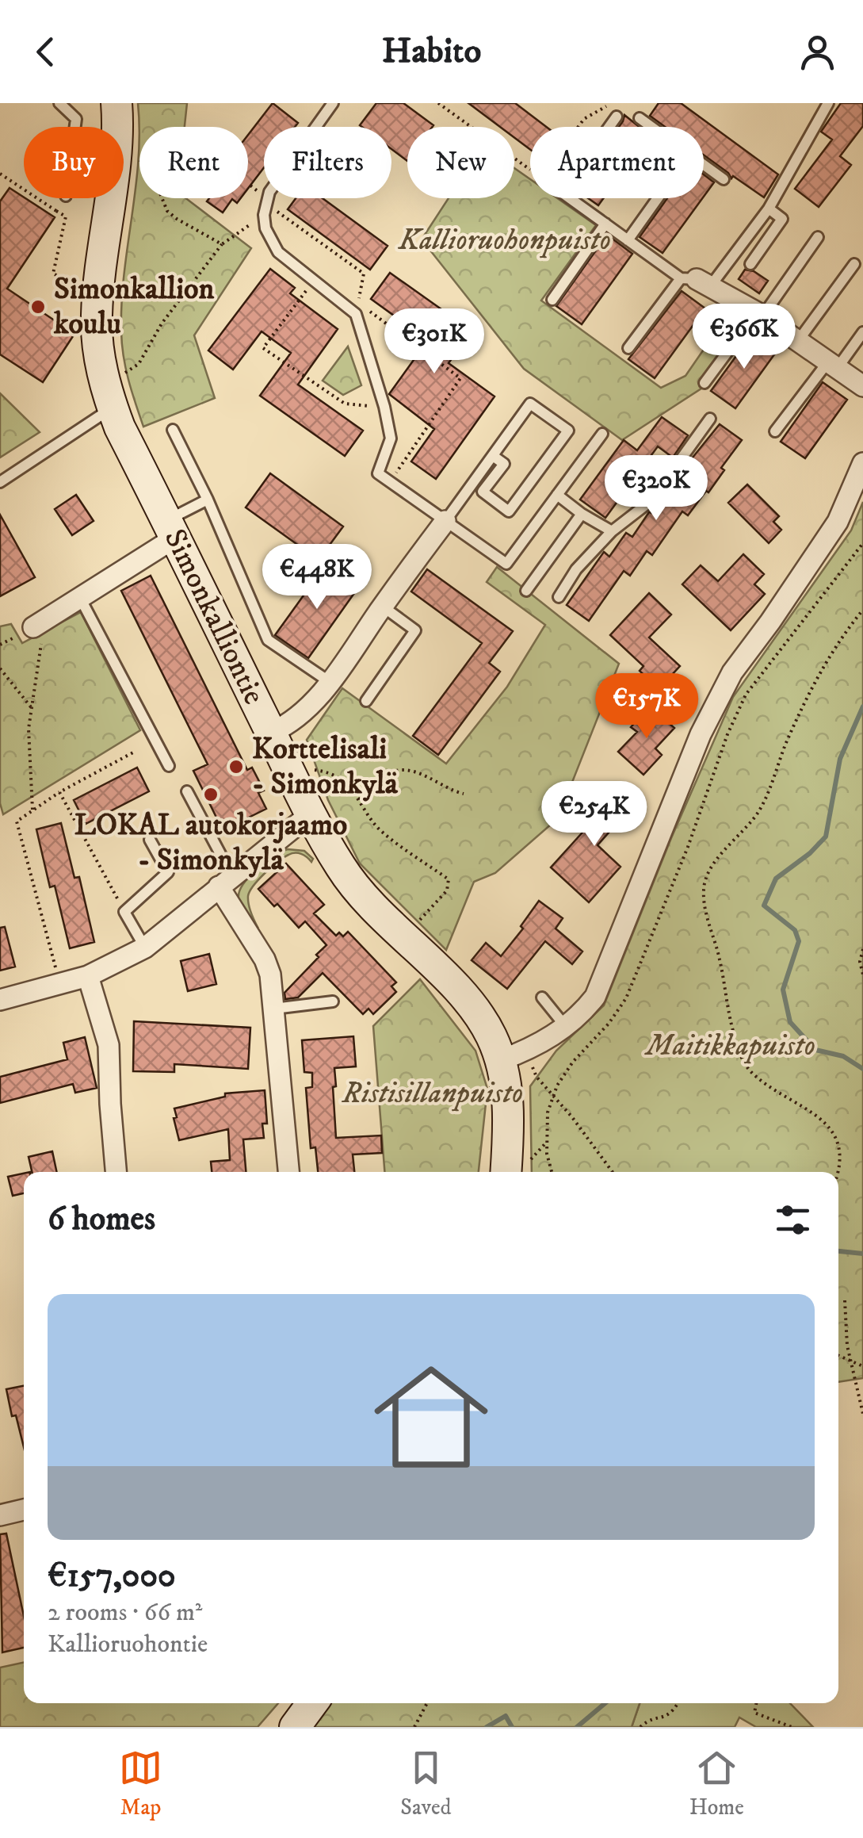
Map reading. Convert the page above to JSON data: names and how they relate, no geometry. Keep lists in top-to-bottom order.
{
  "streets": {
    "main road": ["Simonkalliontie"]
  },
  "parks": ["Kallioruohonpuisto", "Maitikkapuisto", "Ristisillanpuisto"],
  "places": ["Simonkallion koulu", "Korttelisali - Simonkylä", "LOKAL autokorjaamo - Simonkylä"],
  "page": {
    "header": "Habito",
    "chip": [
      "Buy",
      "Rent",
      "Filters",
      "New",
      "Apartment"
    ],
    "price": [
      "€366K",
      "€301K",
      "€320K",
      "€448K",
      "€157K",
      "€254K"
    ],
    "heading": "6 homes",
    "list": [
      {
        "name": "€157,000",
        "note": "2 rooms · 66 m² · Kallioruohontie"
      }
    ],
    "tabs": ["Map", "Saved", "Home"]
  }
}
